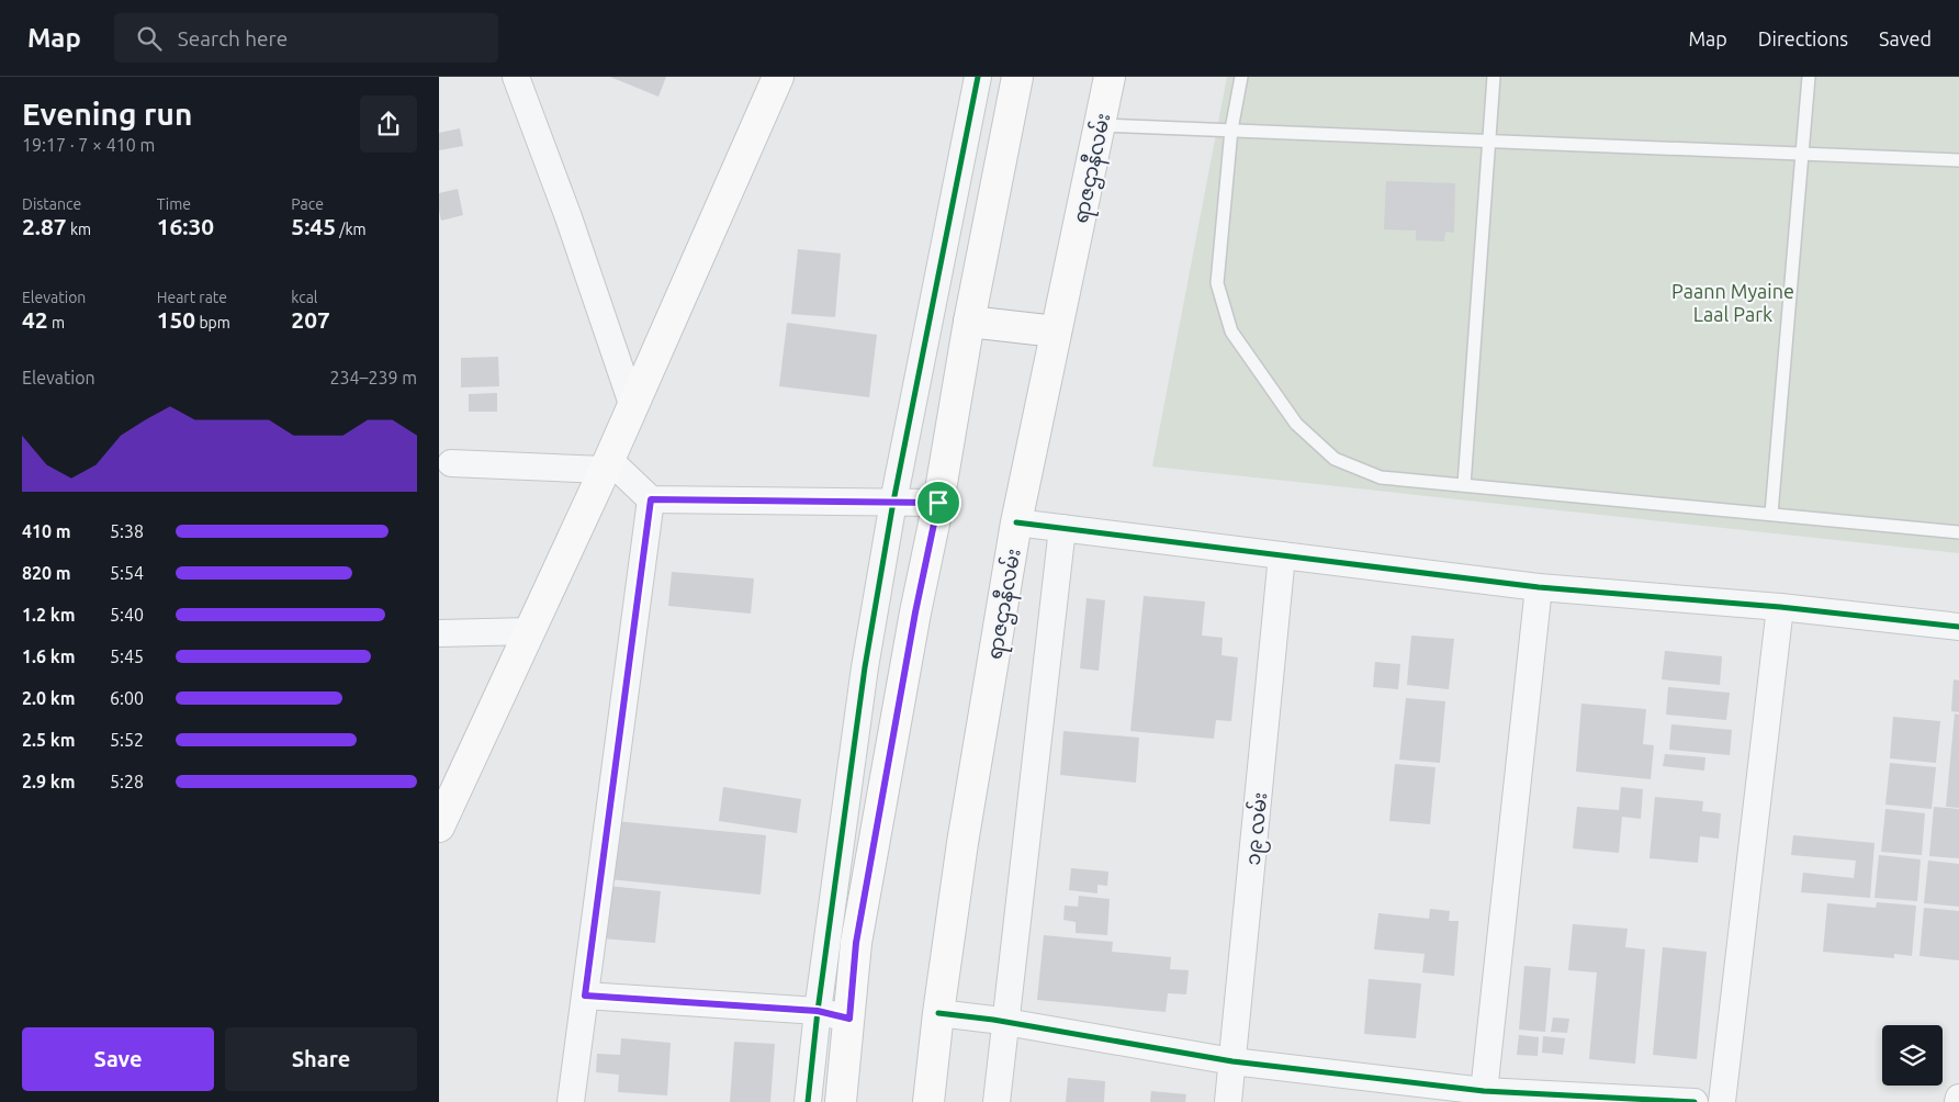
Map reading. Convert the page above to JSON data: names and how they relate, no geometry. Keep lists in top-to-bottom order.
{
  "streets": {
    "main road": ["ရာဇဌာနီလမ်း"],
    "street": ["၁၉ လမ်း"]
  },
  "parks": ["Paann Myaine Laal Park"],
  "page": {
    "header": "Map",
    "search": "Search here",
    "nav": ["Map", "Directions", "Saved"],
    "heading": ["Evening run", "19:17 · 7 × 410 m"],
    "stats": [
      ["Distance", "2.87 km"],
      ["Time", "16:30"],
      ["Pace", "5:45 /km"],
      ["Elevation", "42 m"],
      ["Heart rate", "150 bpm"],
      ["kcal", "207"]
    ],
    "chart": ["Elevation", "234–239 m"],
    "list": [
      {
        "name": "410 m",
        "note": "5:38"
      },
      {
        "name": "820 m",
        "note": "5:54"
      },
      {
        "name": "1.2 km",
        "note": "5:40"
      },
      {
        "name": "1.6 km",
        "note": "5:45"
      },
      {
        "name": "2.0 km",
        "note": "6:00"
      },
      {
        "name": "2.5 km",
        "note": "5:52"
      },
      {
        "name": "2.9 km",
        "note": "5:28"
      }
    ],
    "buttons": ["Save", "Share"]
  }
}
